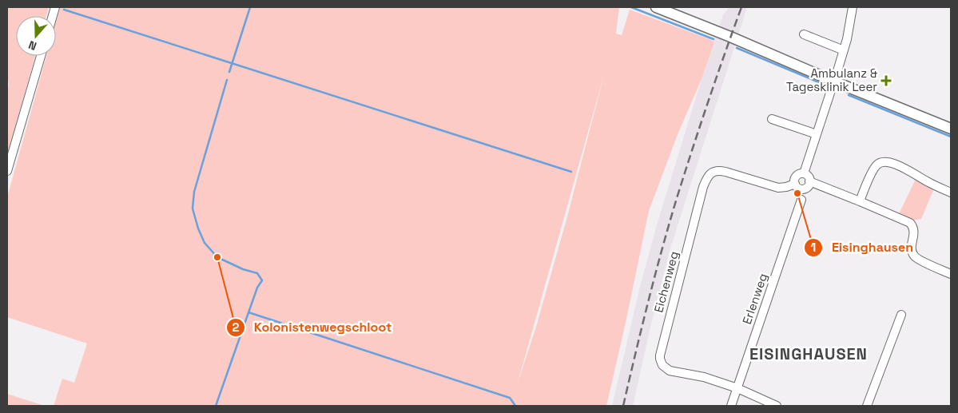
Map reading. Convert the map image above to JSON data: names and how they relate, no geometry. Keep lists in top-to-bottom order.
{
  "streets": {
    "street": ["Eichenweg", "Erlenweg"]
  },
  "crossings": [
    ["Eichenweg", "Erlenweg"]
  ],
  "districts": ["EISINGHAUSEN"],
  "places": {
    "health": ["Ambulanz & Tagesklinik Leer"],
    "other": ["Eisinghausen", "Kolonistenwegschloot"]
  },
  "north": "bottom"
}
